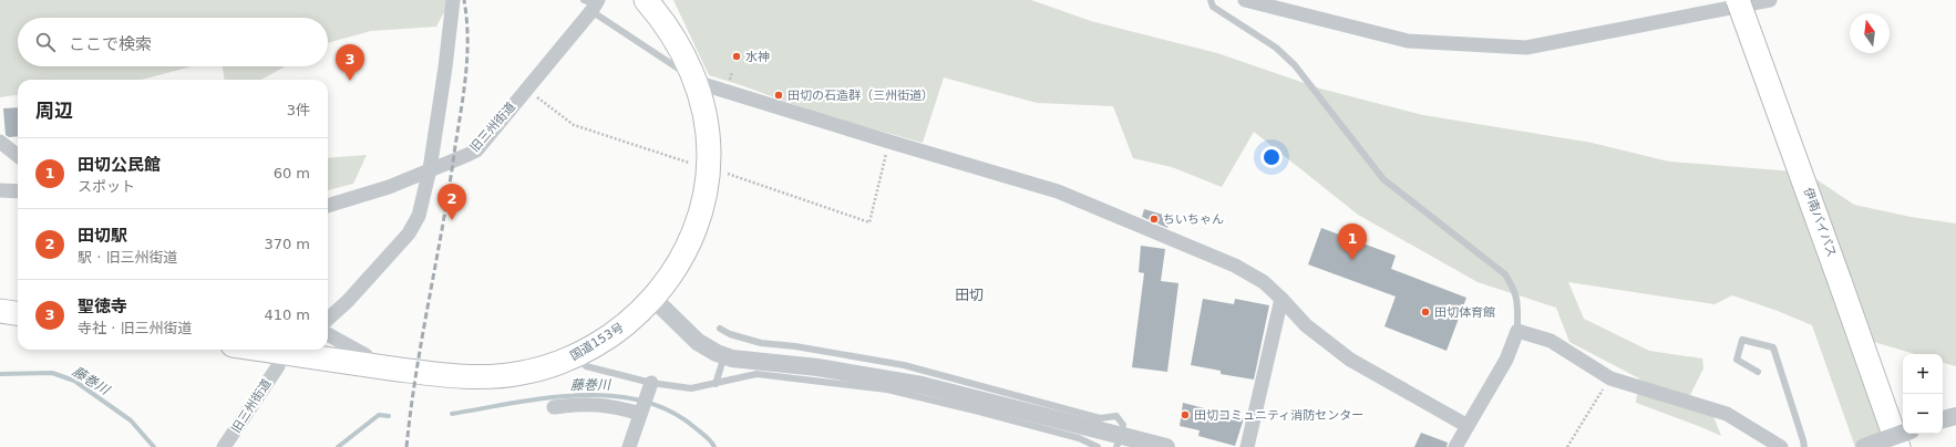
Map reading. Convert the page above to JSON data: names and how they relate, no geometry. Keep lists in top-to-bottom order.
{
  "streets": {
    "highway": ["伊南バイパス", "国道153号"],
    "street": ["旧三州街道"]
  },
  "districts": ["田切"],
  "water": ["藤巻川"],
  "places": [
    "水神",
    "田切の石造群（三州街道）",
    "ちいちゃん",
    "田切体育館",
    "田切コミュニティ消防センター"
  ],
  "north": "top",
  "page": {
    "search": "ここで検索",
    "pins": ["3", "2", "1"],
    "heading": ["周辺", "3件"],
    "list": [
      {
        "mark": "1",
        "name": "田切公民館",
        "note": "スポット",
        "value": "60 m"
      },
      {
        "mark": "2",
        "name": "田切駅",
        "note": "駅 · 旧三州街道",
        "value": "370 m"
      },
      {
        "mark": "3",
        "name": "聖徳寺",
        "note": "寺社 · 旧三州街道",
        "value": "410 m"
      }
    ],
    "map_buttons": ["+", "−"]
  }
}
